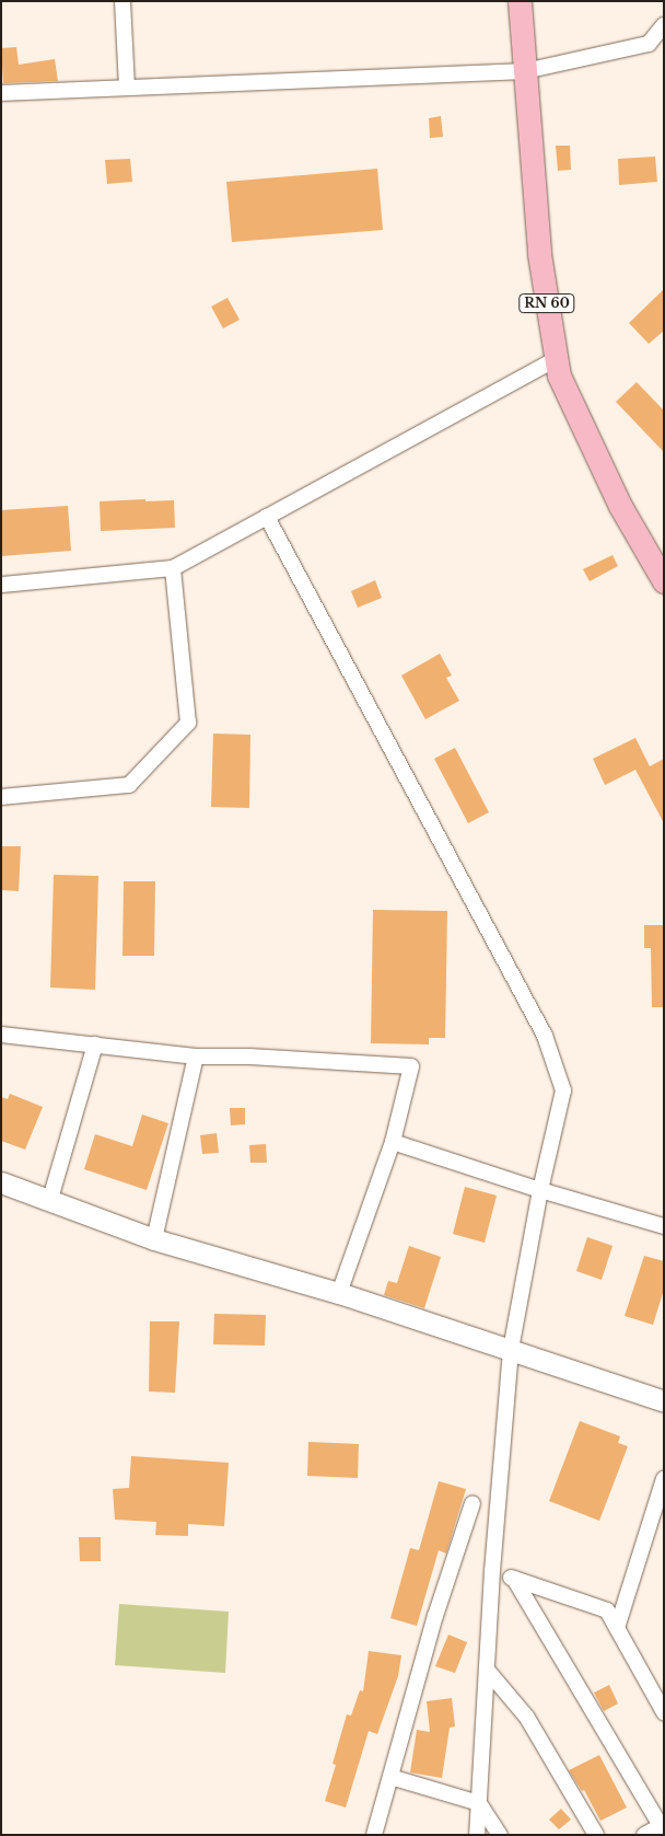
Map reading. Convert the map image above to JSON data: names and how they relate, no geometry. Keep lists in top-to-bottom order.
{
  "streets": {
    "main road": ["RN 60"]
  }
}
